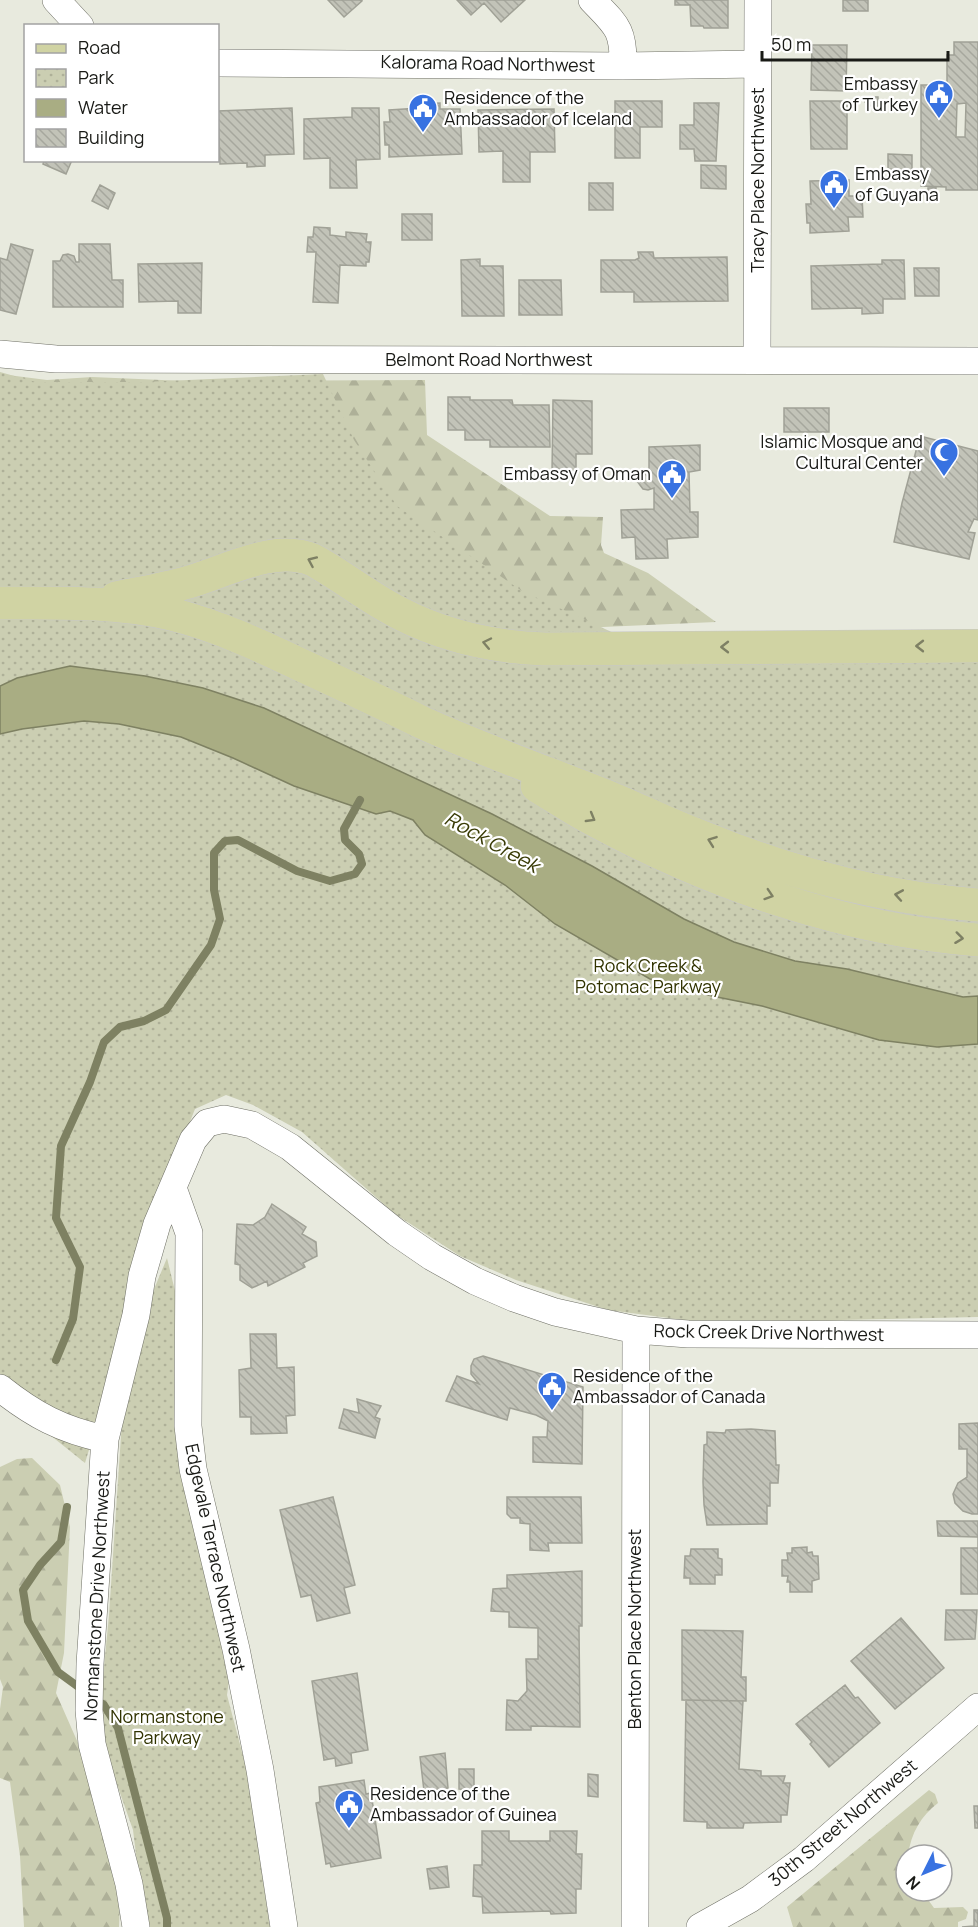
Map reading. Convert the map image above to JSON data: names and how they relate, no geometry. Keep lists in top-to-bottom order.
{
  "streets": {
    "street": [
      "Kalorama Road Northwest",
      "Tracy Place Northwest",
      "Belmont Road Northwest",
      "Rock Creek Drive Northwest",
      "Edgevale Terrace Northwest",
      "Normanstone Drive Northwest",
      "Benton Place Northwest",
      "30th Street Northwest"
    ]
  },
  "crossings": [
    ["Kalorama Road Northwest", "Tracy Place Northwest"],
    ["Tracy Place Northwest", "Belmont Road Northwest"],
    ["Rock Creek Drive Northwest", "Edgevale Terrace Northwest"],
    ["Rock Creek Drive Northwest", "Normanstone Drive Northwest"],
    ["Rock Creek Drive Northwest", "Benton Place Northwest"]
  ],
  "water": ["Rock Creek"],
  "parks": ["Rock Creek & Potomac Parkway", "Normanstone Parkway"],
  "places": {
    "public building": [
      "Embassy of Turkey",
      "Residence of the Ambassador of Iceland",
      "Embassy of Guyana",
      "Embassy of Oman",
      "Residence of the Ambassador of Canada",
      "Residence of the Ambassador of Guinea"
    ],
    "mosque": ["Islamic Mosque and Cultural Center"]
  },
  "legend": [
    "Road",
    "Park",
    "Water",
    "Building"
  ],
  "scale_bar": "50 m",
  "north": "bottom left"
}
